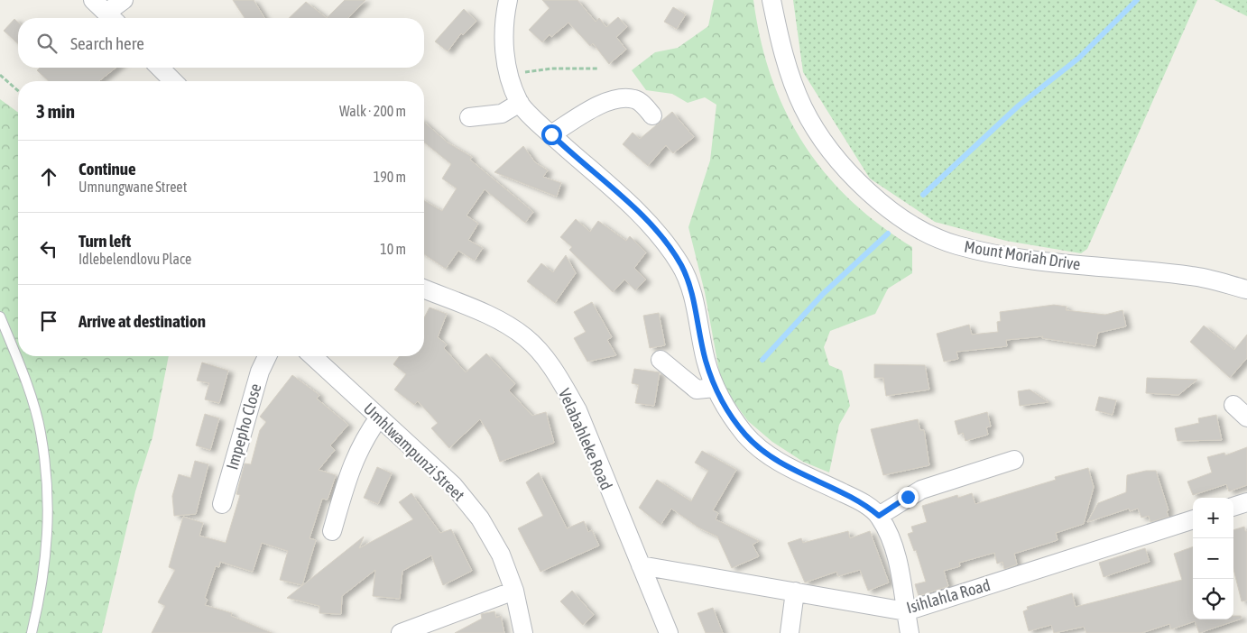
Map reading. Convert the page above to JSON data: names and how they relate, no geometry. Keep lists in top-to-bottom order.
{
  "streets": {
    "street": [
      "Mount Moriah Drive",
      "Impepho Close",
      "Velabahleke Road",
      "Umhlwampunzi Street",
      "Isihlahla Road"
    ]
  },
  "crossings": [
    ["Velabahleke Road", "Isihlahla Road"]
  ],
  "page": {
    "search": "Search here",
    "heading": ["3 min", "Walk · 200 m"],
    "list": [
      ["Continue", "Umnungwane Street", "190 m"],
      ["Turn left", "Idlebelendlovu Place", "10 m"],
      "Arrive at destination"
    ],
    "map_buttons": ["+", "−"]
  }
}
